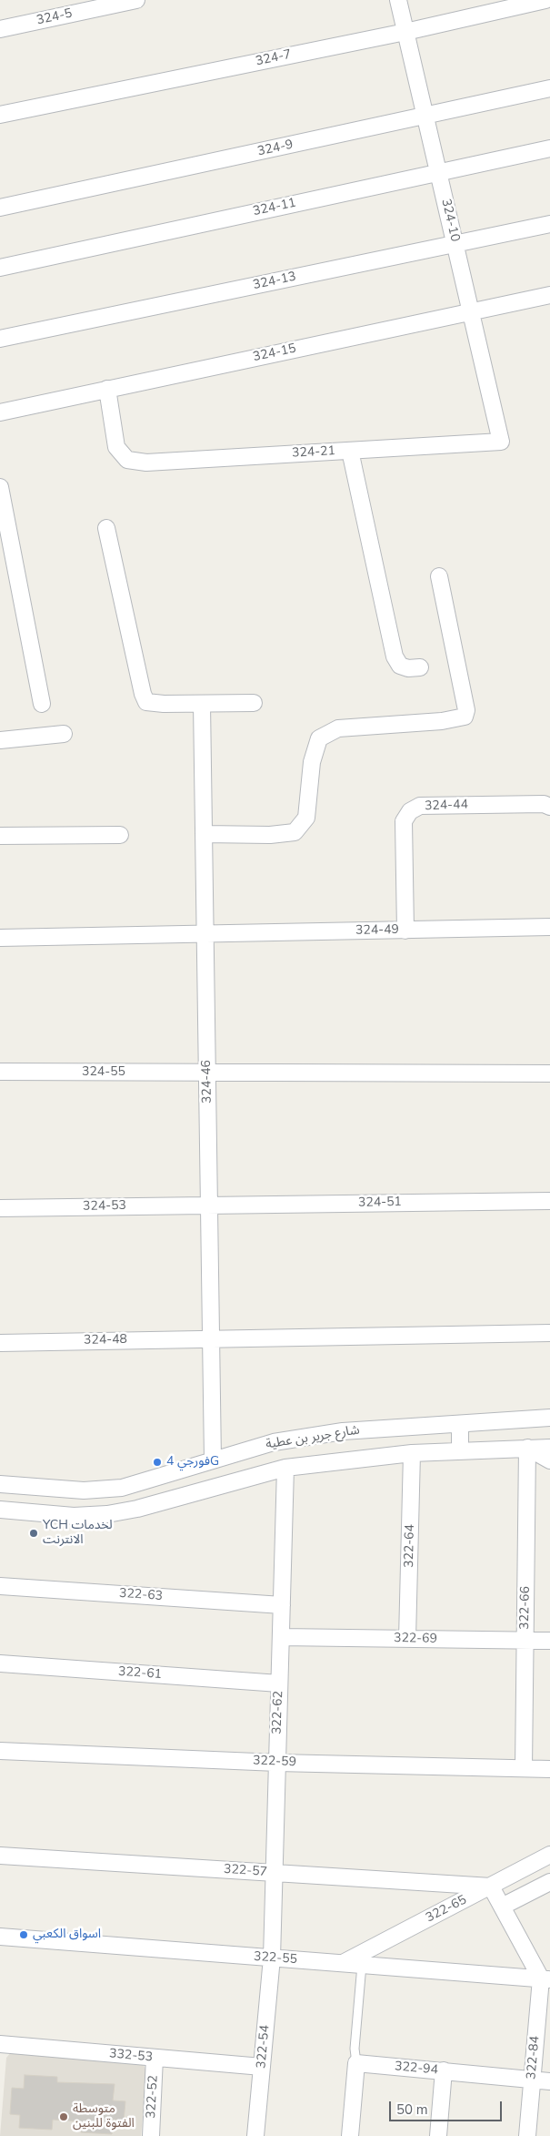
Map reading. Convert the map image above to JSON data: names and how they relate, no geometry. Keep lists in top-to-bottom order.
{
  "streets": {
    "street": [
      "324-5",
      "324-7",
      "324-9",
      "324-11",
      "324-10",
      "324-13",
      "324-15",
      "324-21",
      "324-44",
      "324-49",
      "324-55",
      "324-46",
      "324-51",
      "324-53",
      "324-48",
      "شارع جرير بن عطية",
      "322-64",
      "322-63",
      "322-66",
      "322-69",
      "322-61",
      "322-62",
      "322-59",
      "322-57",
      "322-65",
      "322-55",
      "322-54",
      "332-53",
      "322-84",
      "322-94",
      "322-52"
    ]
  },
  "crossings": [
    ["324-7", "324-10"],
    ["324-9", "324-10"],
    ["324-11", "324-10"],
    ["324-10", "324-13"],
    ["324-10", "324-15"],
    ["324-10", "324-21"],
    ["324-15", "324-21"],
    ["324-44", "324-49"],
    ["324-49", "324-46"],
    ["324-55", "324-46"],
    ["324-46", "324-51"],
    ["324-46", "324-53"],
    ["324-46", "324-48"],
    ["324-46", "شارع جرير بن عطية"],
    ["324-51", "324-53"],
    ["شارع جرير بن عطية", "322-64"],
    ["شارع جرير بن عطية", "322-66"],
    ["شارع جرير بن عطية", "322-62"],
    ["322-64", "322-69"],
    ["322-63", "322-62"],
    ["322-66", "322-69"],
    ["322-66", "322-59"],
    ["322-69", "322-62"],
    ["322-61", "322-62"],
    ["322-62", "322-59"],
    ["322-62", "322-57"],
    ["322-62", "322-55"],
    ["322-62", "322-54"],
    ["322-57", "322-65"],
    ["322-65", "322-55"],
    ["322-55", "322-54"],
    ["322-55", "322-84"],
    ["322-54", "332-53"],
    ["332-53", "322-52"],
    ["322-84", "322-94"]
  ],
  "places": [
    "فورجي 4G",
    "YCH لخدمات الانترنت",
    "اسواق الكعبي",
    "متوسطة الفتوة للبنين"
  ],
  "scale_bar": "50 m"
}
